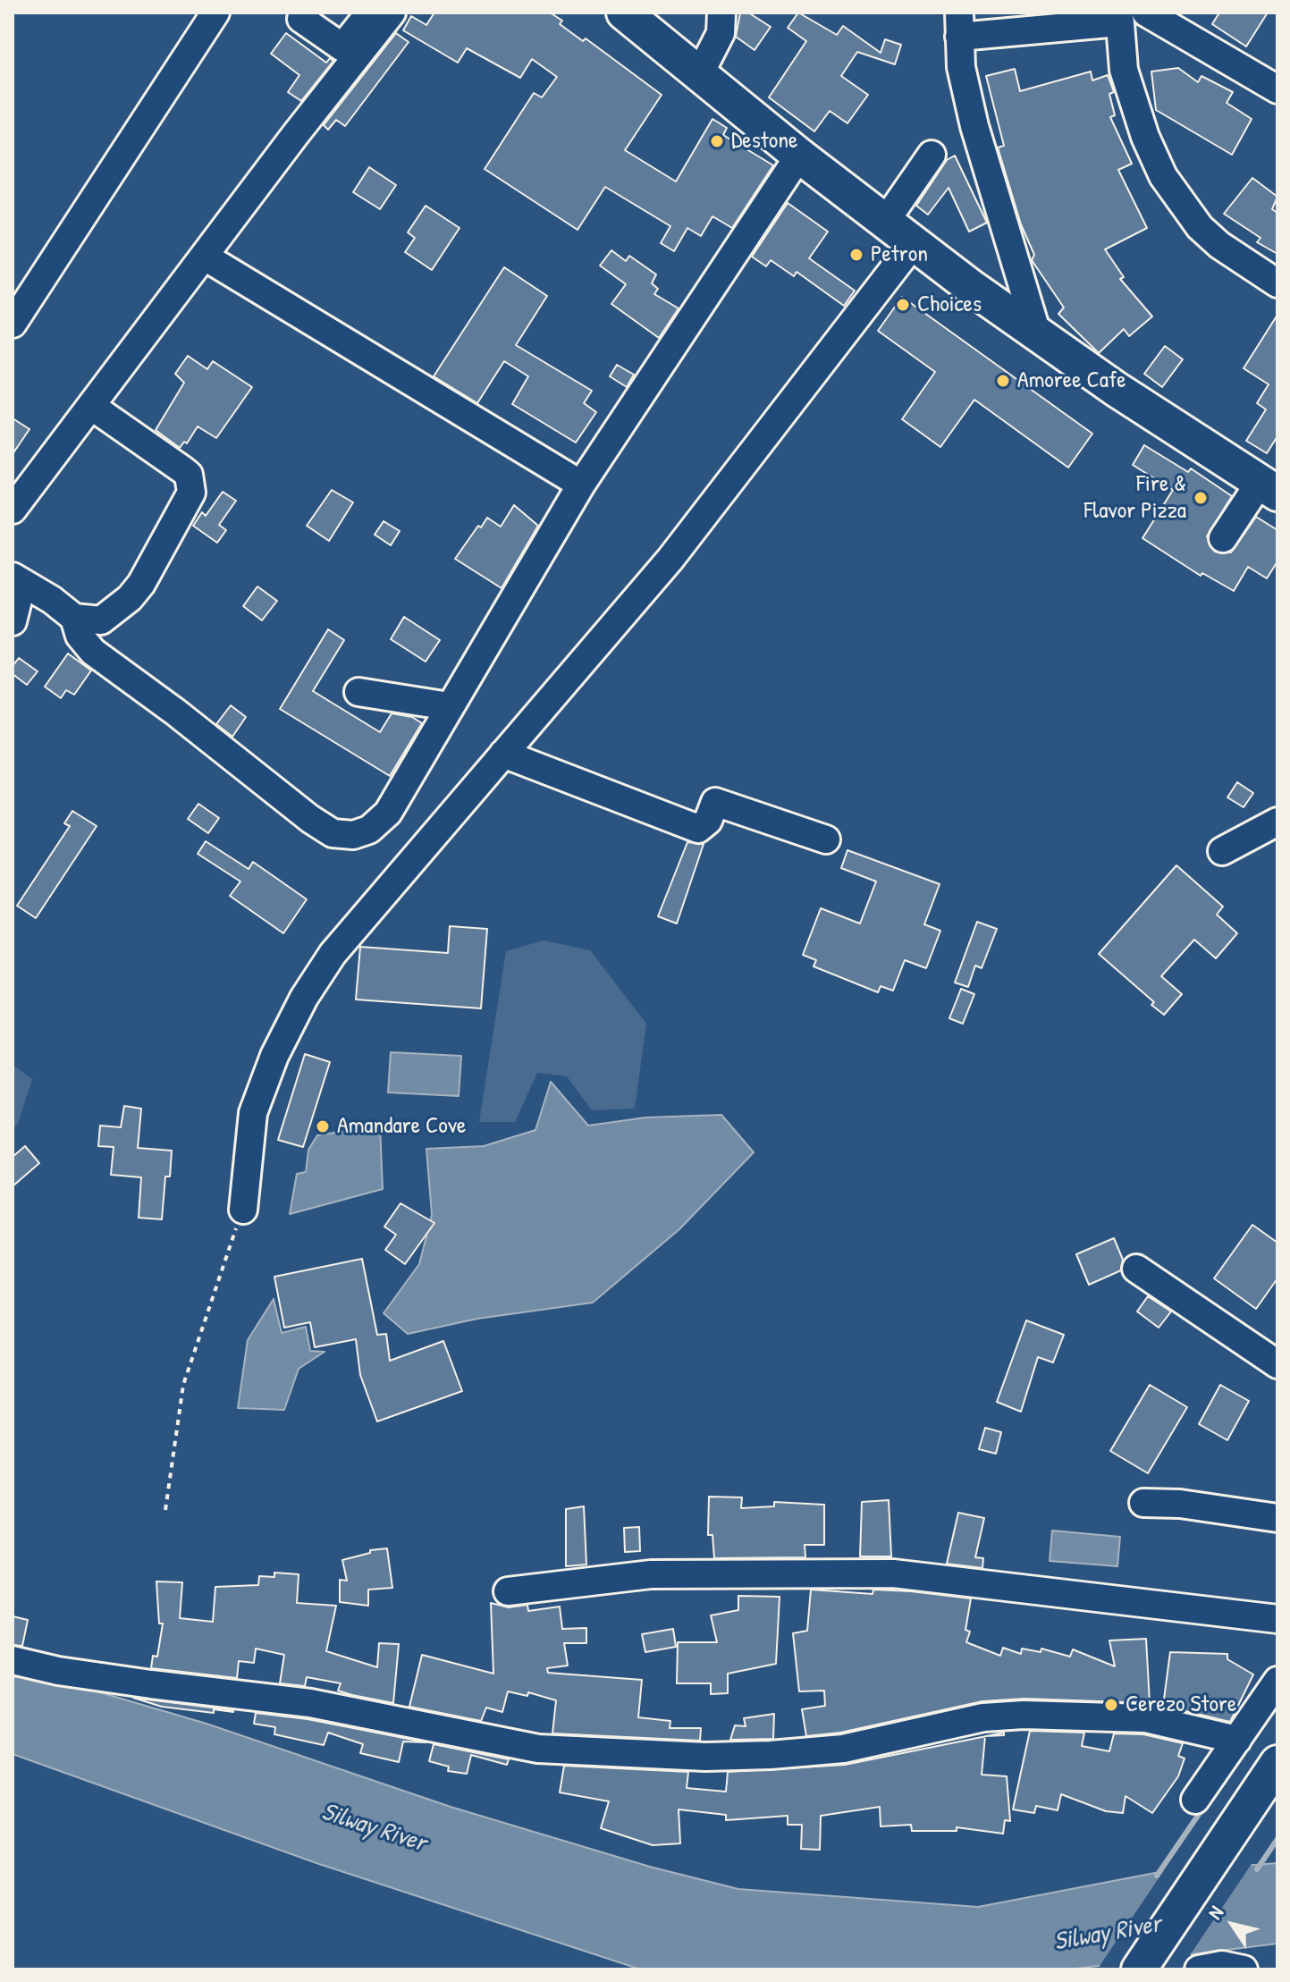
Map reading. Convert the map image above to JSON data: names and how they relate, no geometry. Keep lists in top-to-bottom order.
{
  "water": ["Silway River"],
  "places": [
    "Destone",
    "Petron",
    "Choices",
    "Amoree Cafe",
    "Fire & Flavor Pizza",
    "Amandare Cove",
    "Cerezo Store"
  ],
  "north": "top left"
}
